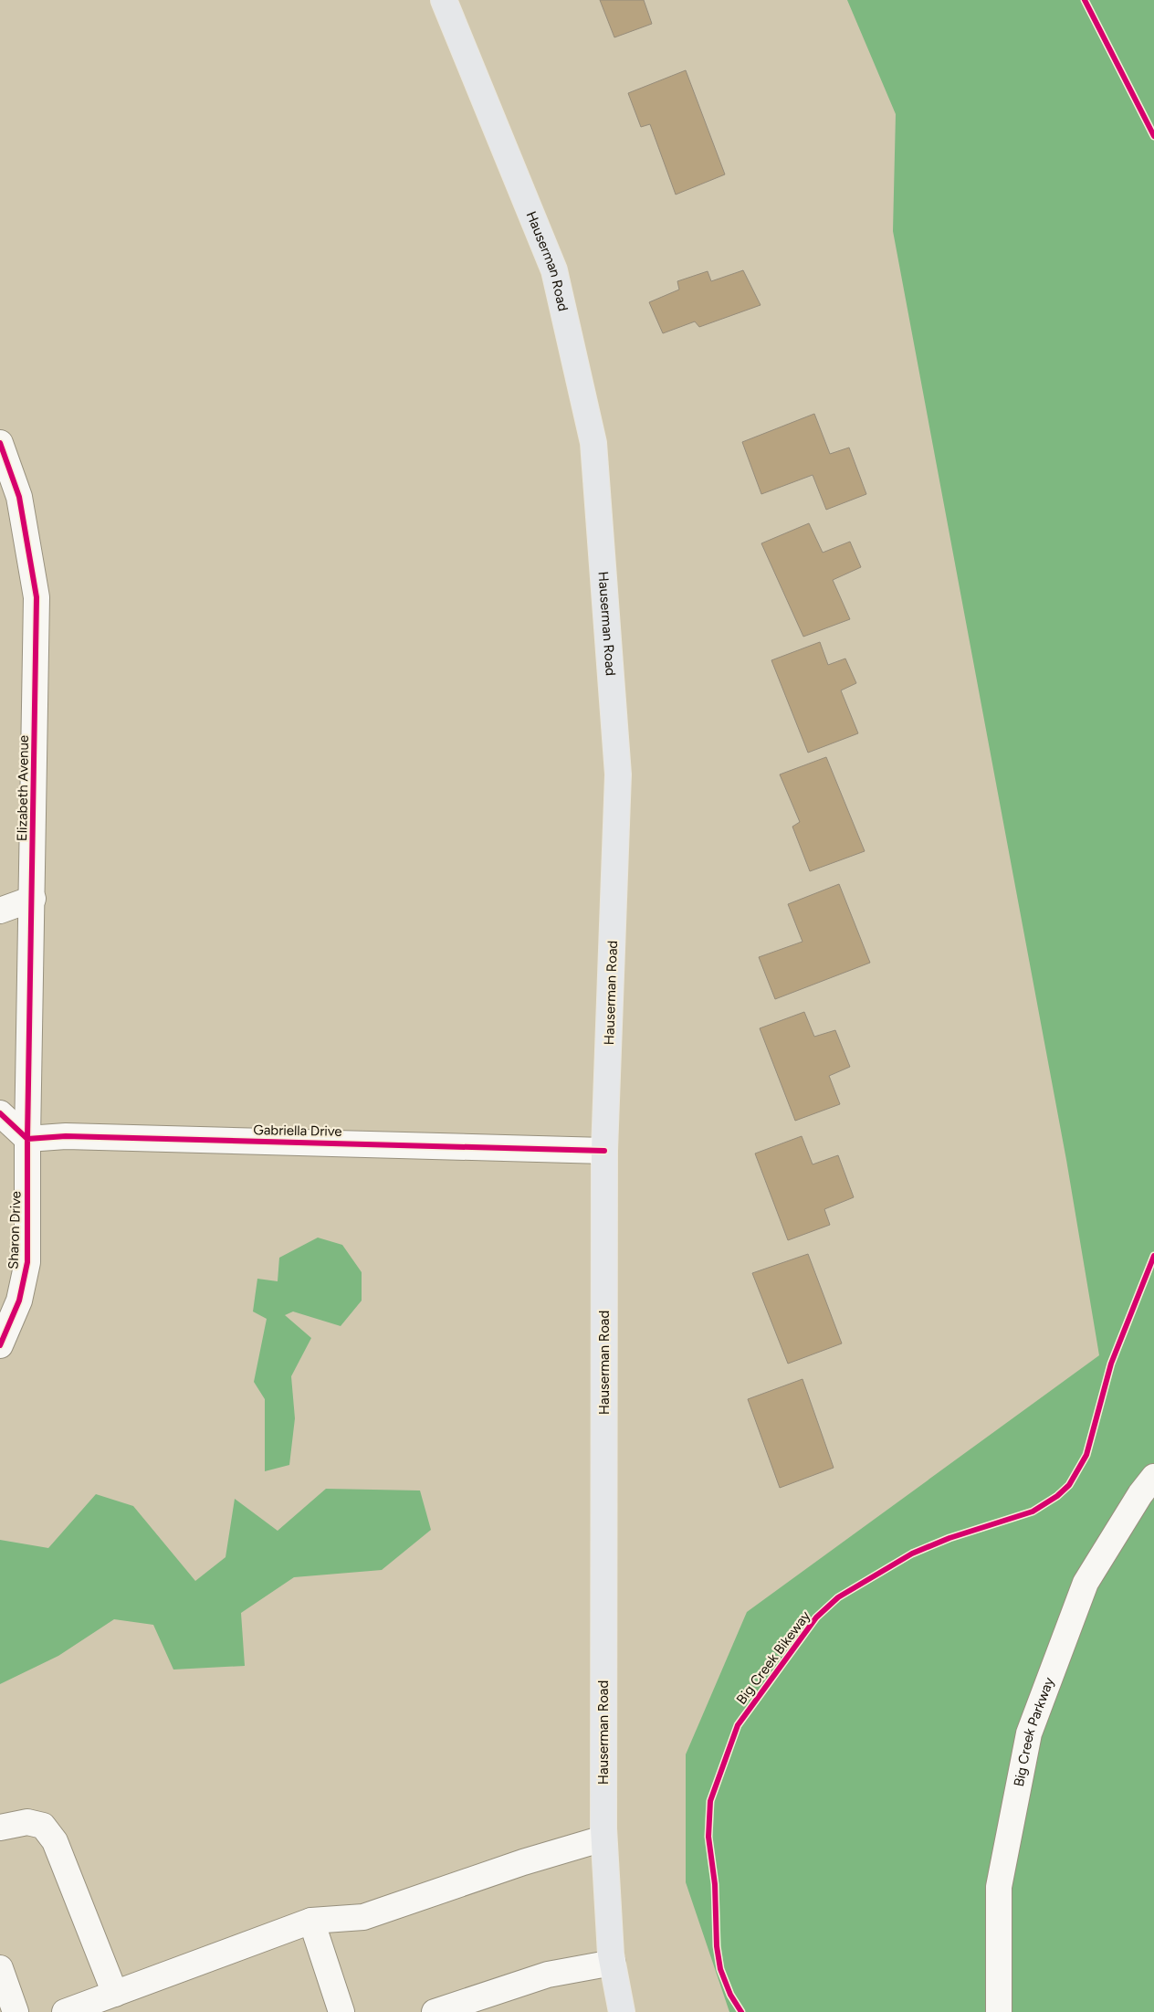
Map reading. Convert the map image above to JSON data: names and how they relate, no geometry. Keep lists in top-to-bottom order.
{
  "streets": {
    "main road": ["Hauserman Road"],
    "street": [
      "Elizabeth Avenue",
      "Gabriella Drive",
      "Sharon Drive",
      "Big Creek Parkway"
    ],
    "cycle path": ["Big Creek Bikeway"]
  },
  "crossings": [
    ["Hauserman Road", "Gabriella Drive"],
    ["Elizabeth Avenue", "Gabriella Drive"],
    ["Elizabeth Avenue", "Sharon Drive"],
    ["Gabriella Drive", "Sharon Drive"]
  ]
}
